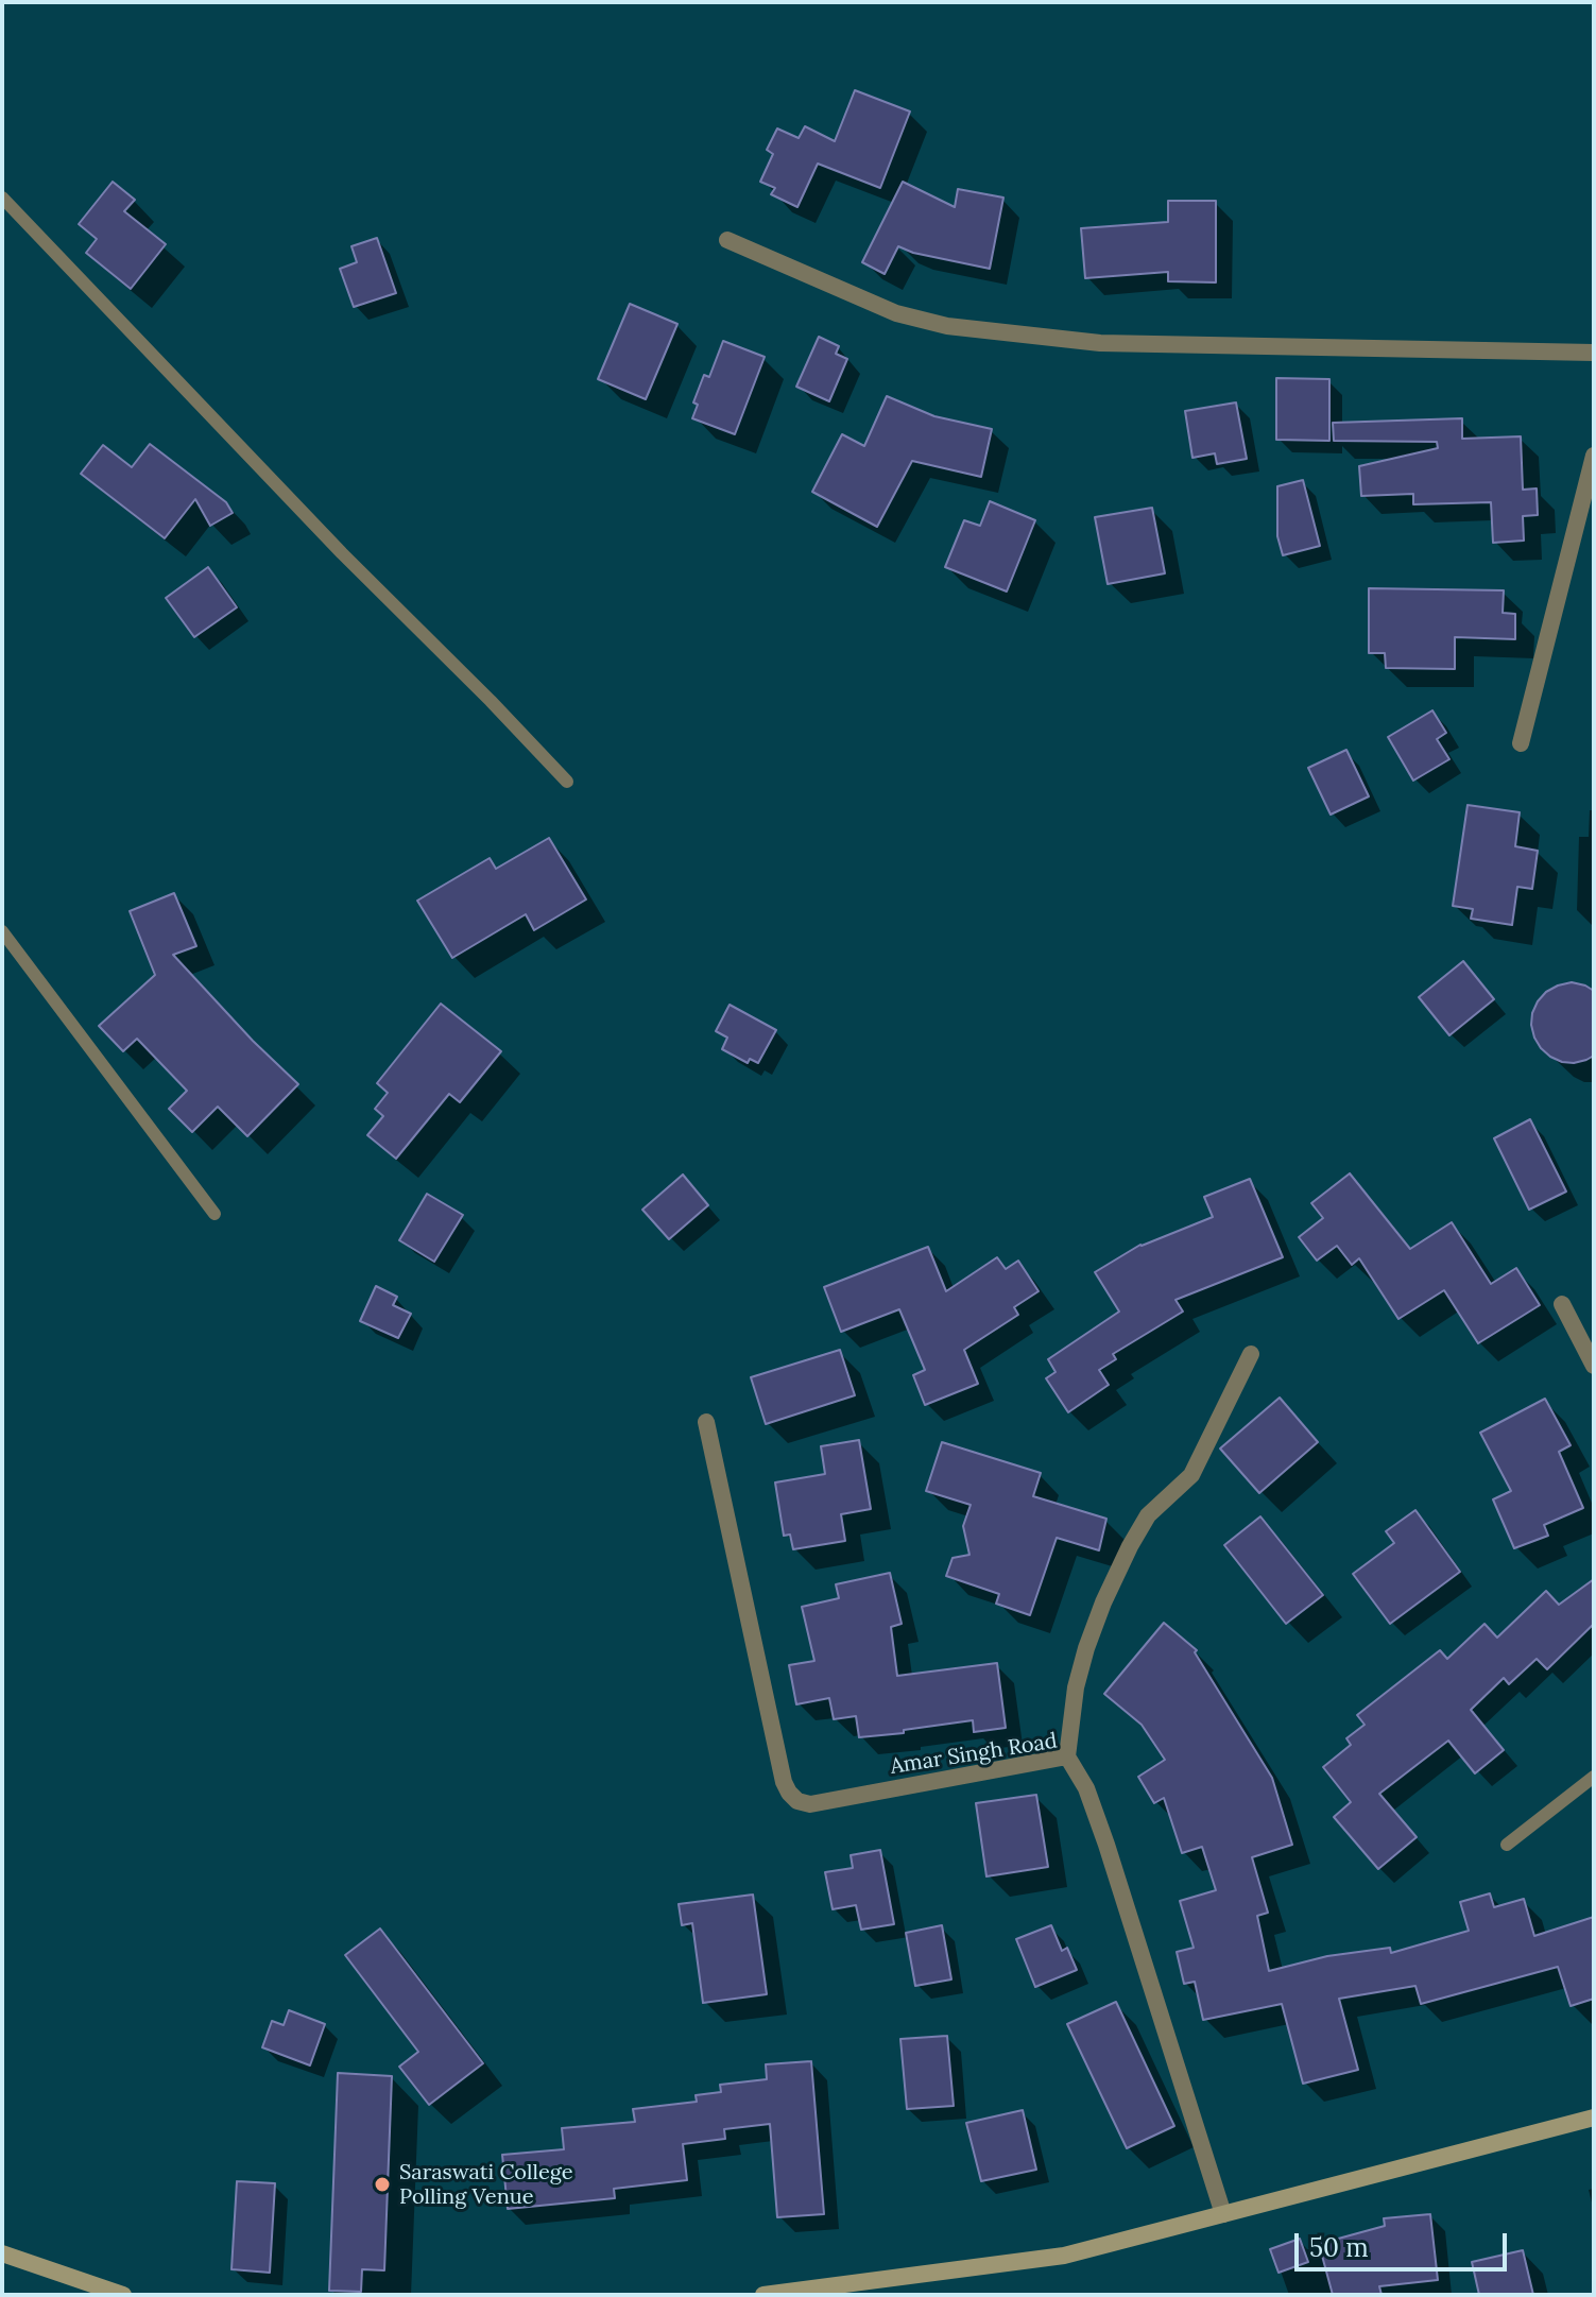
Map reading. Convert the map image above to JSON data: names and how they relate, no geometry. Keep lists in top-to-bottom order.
{
  "streets": {
    "street": ["Amar Singh Road"]
  },
  "places": ["Saraswati College Polling Venue"],
  "scale_bar": "50 m"
}
